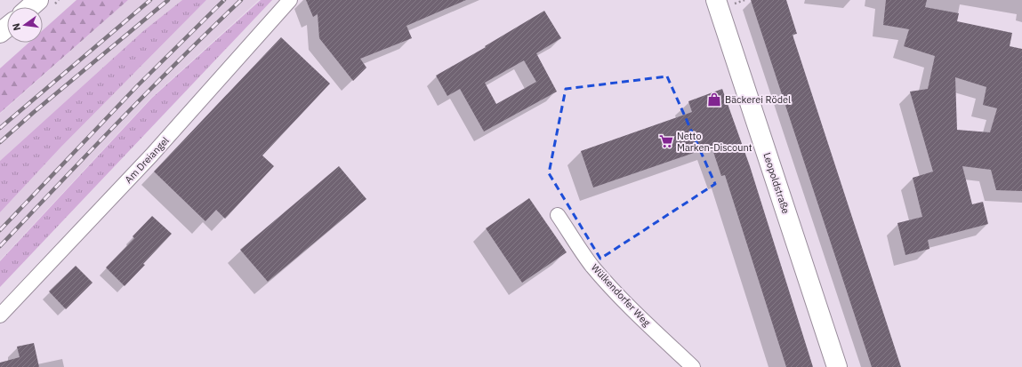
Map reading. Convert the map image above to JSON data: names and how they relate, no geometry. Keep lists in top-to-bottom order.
{
  "streets": {
    "main road": ["Leopoldstraße"],
    "street": ["Am Dreiangel", "Wülkendorfer Weg"]
  },
  "places": {
    "shop": ["Bäckerei Rödel"],
    "supermarket": ["Netto Marken-Discount"]
  },
  "north": "left"
}
